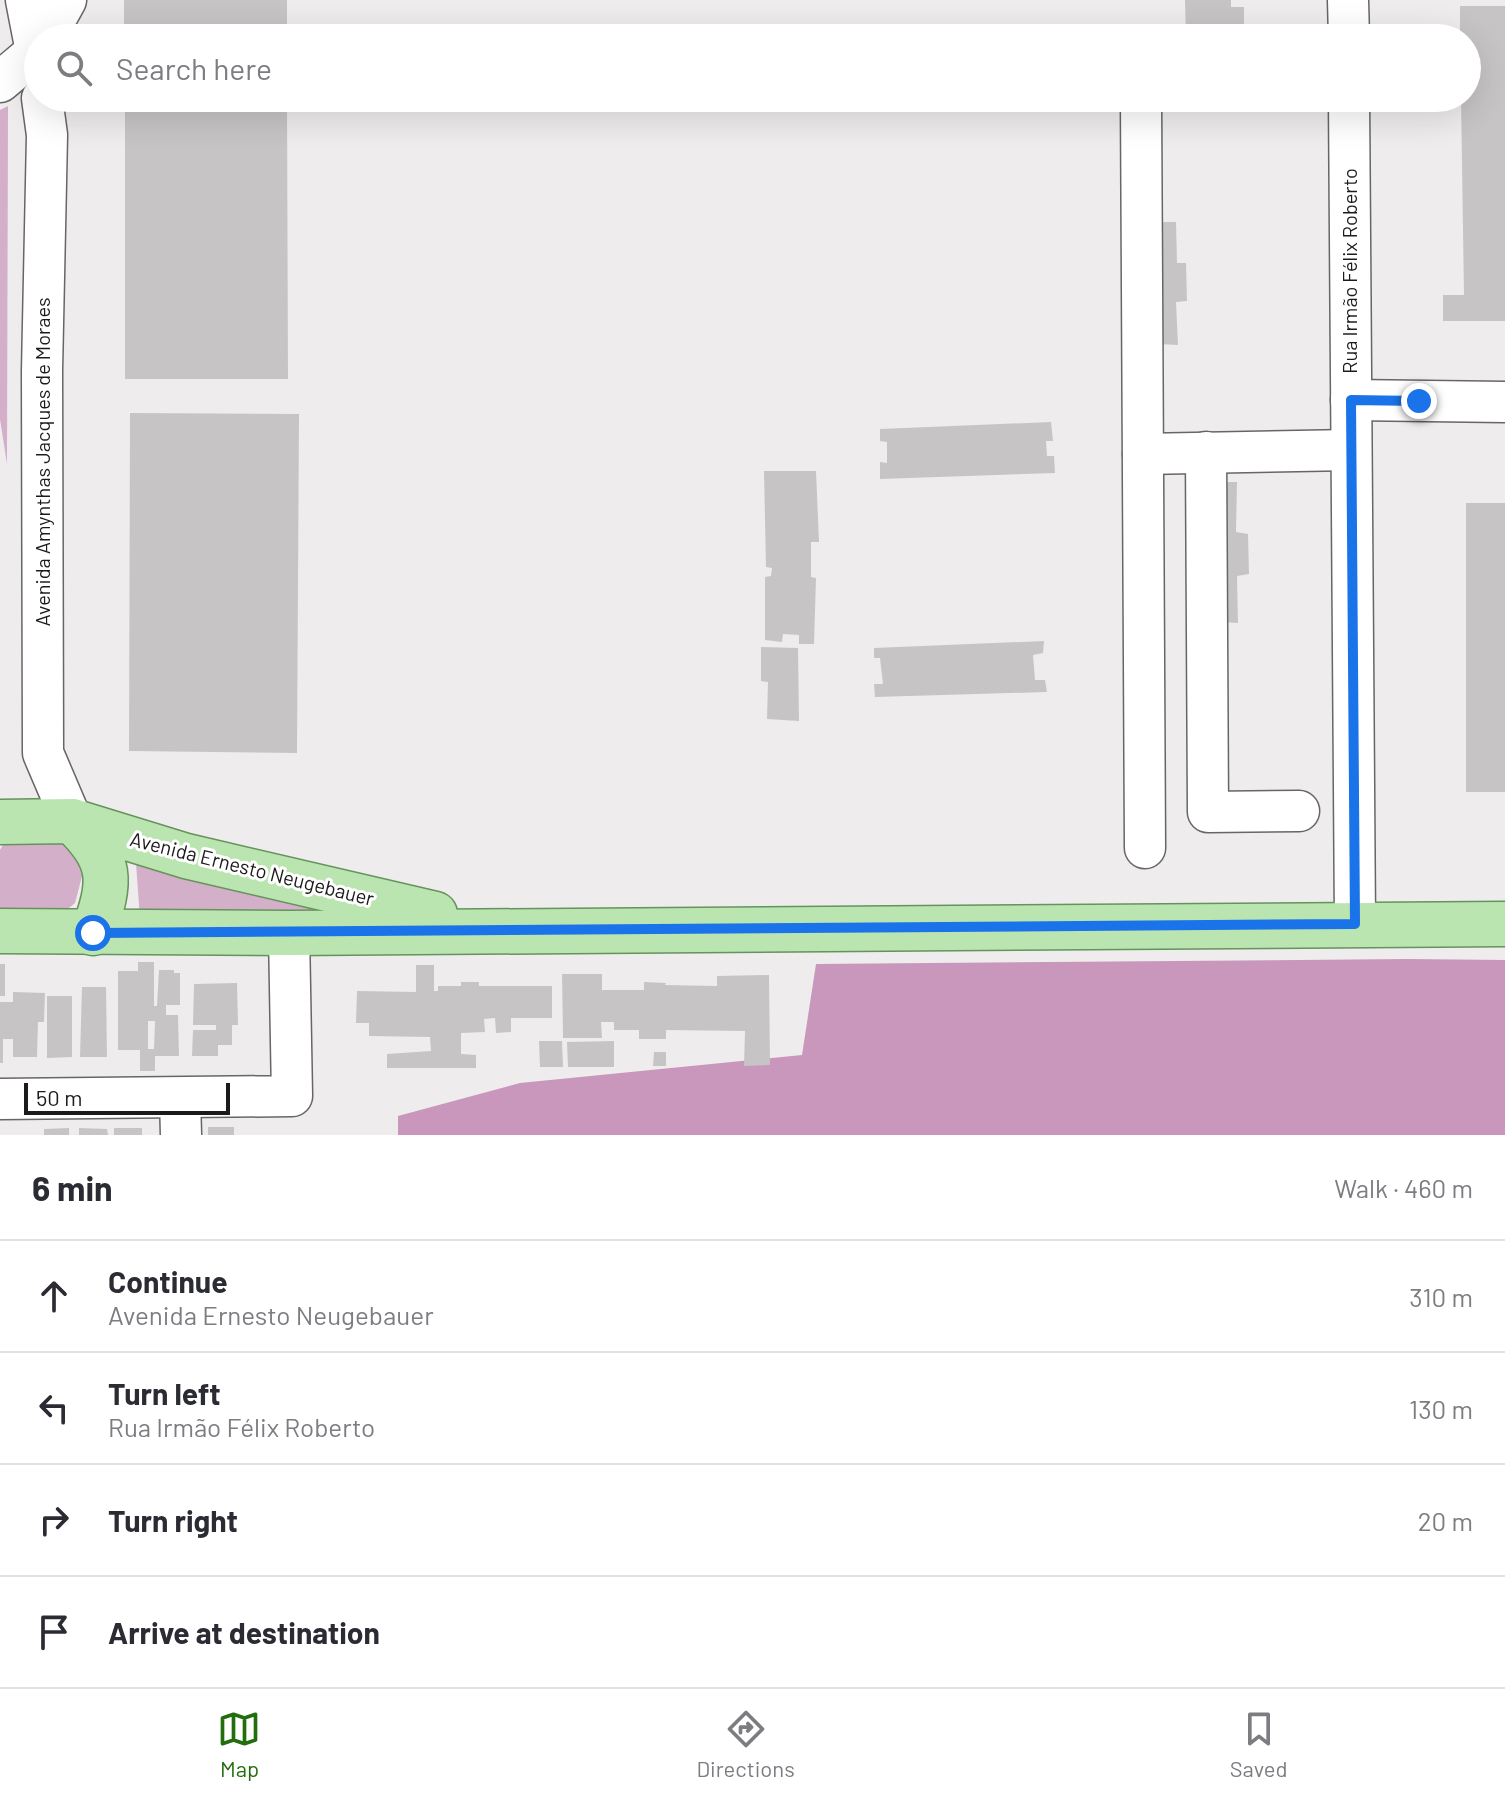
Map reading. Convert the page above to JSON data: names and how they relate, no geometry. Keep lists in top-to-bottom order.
{
  "streets": {
    "main road": ["Avenida Ernesto Neugebauer"],
    "street": ["Rua Irmão Félix Roberto", "Avenida Amynthas Jacques de Moraes"]
  },
  "crossings": [
    ["Rua Irmão Félix Roberto", "Avenida Ernesto Neugebauer"],
    ["Avenida Amynthas Jacques de Moraes", "Avenida Ernesto Neugebauer"]
  ],
  "scale_bar": "50 m",
  "page": {
    "search": "Search here",
    "scale": "50 m",
    "heading": ["6 min", "Walk · 460 m"],
    "list": [
      ["Continue", "Avenida Ernesto Neugebauer", "310 m"],
      ["Turn left", "Rua Irmão Félix Roberto", "130 m"],
      ["Turn right", "20 m"],
      "Arrive at destination"
    ],
    "nav": ["Map", "Directions", "Saved"]
  }
}
